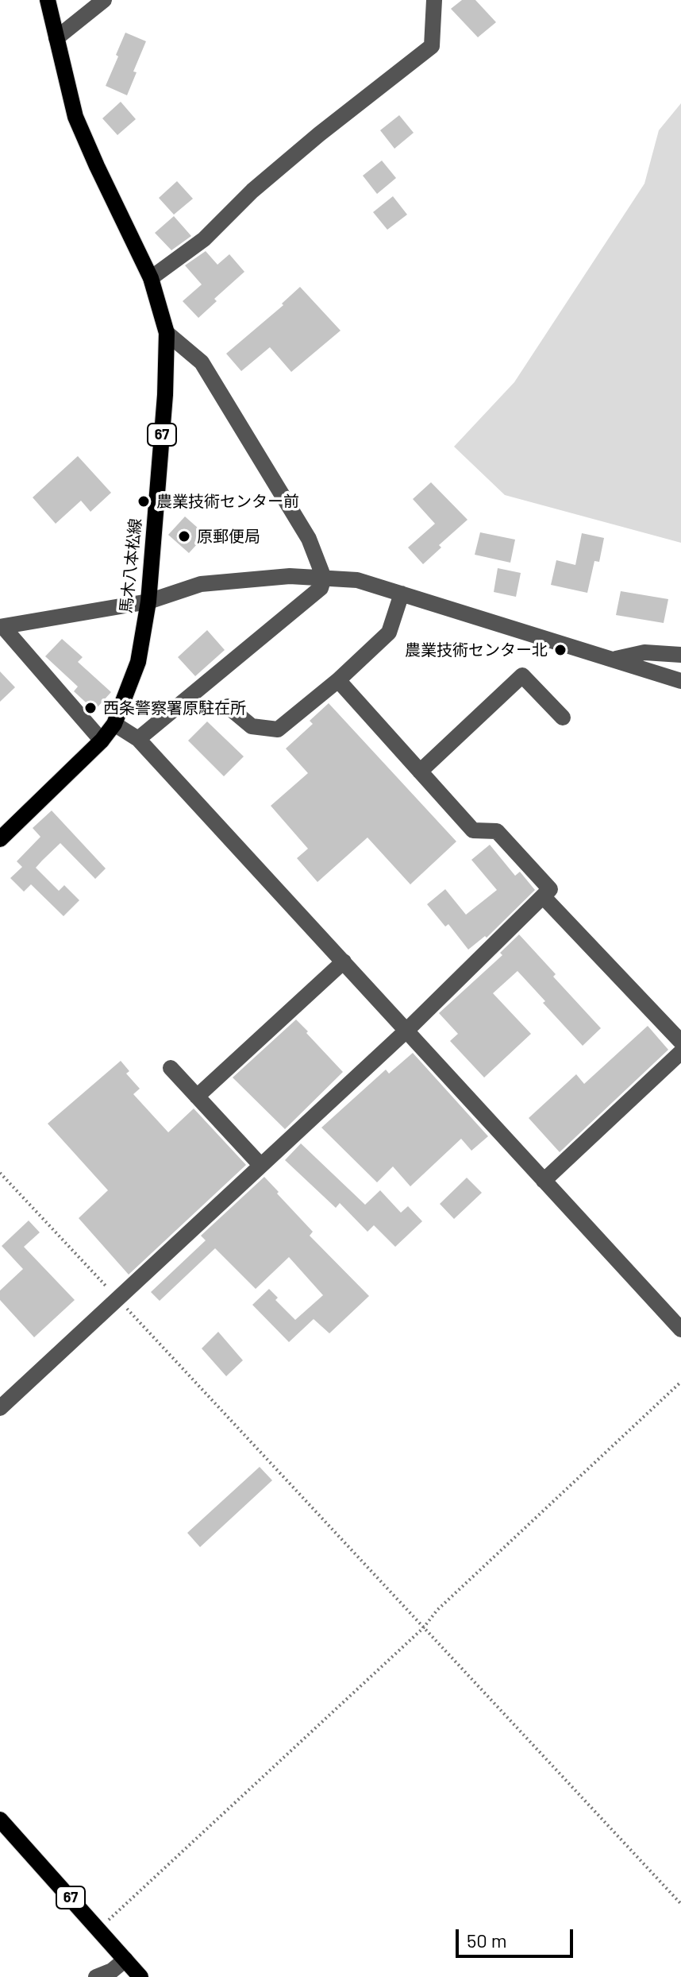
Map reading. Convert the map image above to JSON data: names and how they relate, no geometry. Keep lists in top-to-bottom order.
{
  "streets": {
    "main road": ["67", "馬木八本松線"]
  },
  "places": [
    "農業技術センター前",
    "原郵便局",
    "農業技術センター北",
    "西条警察署原駐在所"
  ],
  "scale_bar": "50 m"
}
